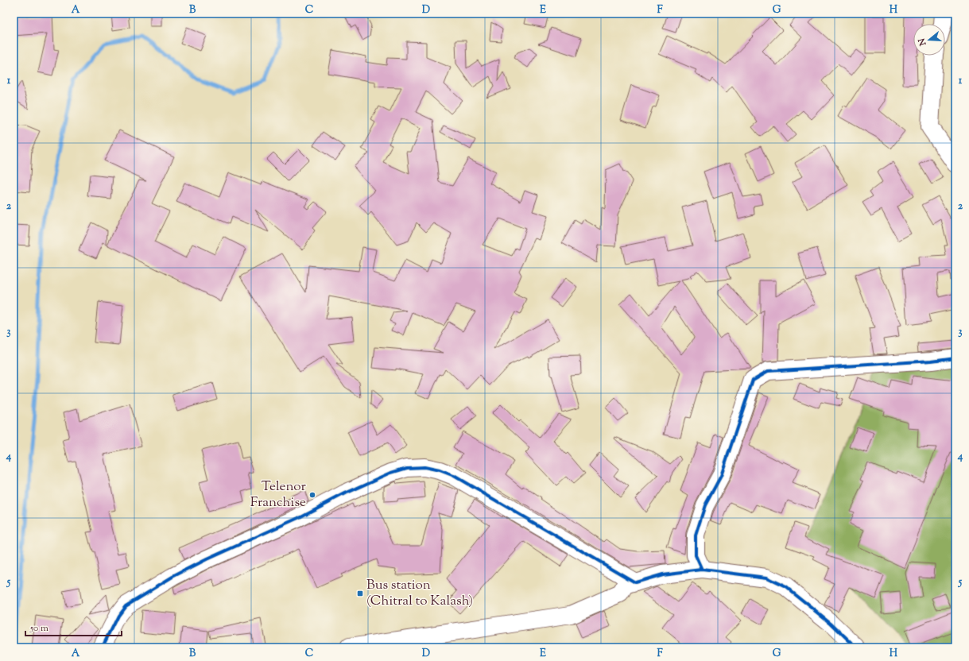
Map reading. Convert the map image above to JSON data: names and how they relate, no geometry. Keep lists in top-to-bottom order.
{
  "places": {
    "other": ["Telenor Franchise"],
    "transit": ["Bus station (Chitral to Kalash)"]
  },
  "scale_bar": "50 m",
  "north": "left",
  "grid": {
    "columns": [
      "A",
      "B",
      "C",
      "D",
      "E",
      "F",
      "G",
      "H"
    ],
    "rows": [
      "1",
      "2",
      "3",
      "4",
      "5"
    ]
  }
}
